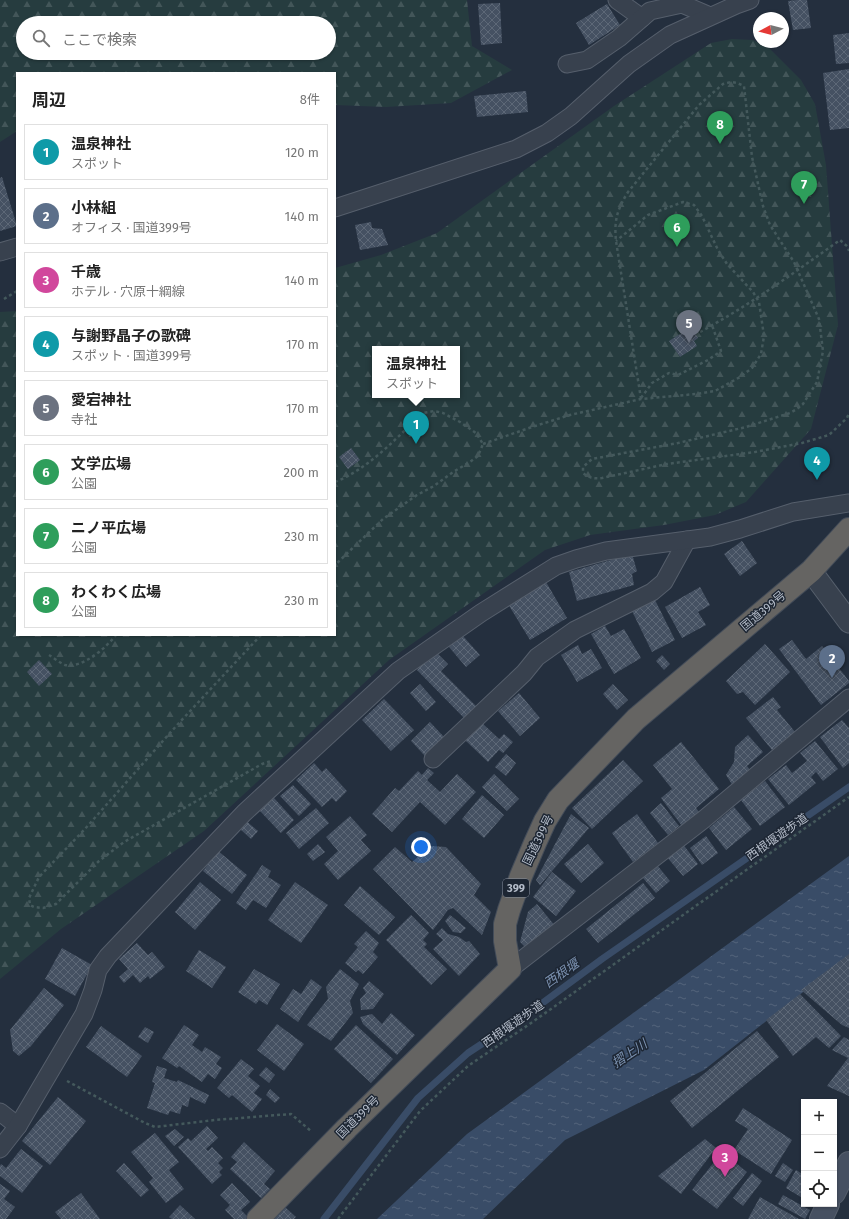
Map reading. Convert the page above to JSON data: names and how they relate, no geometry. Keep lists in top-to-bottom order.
{
  "streets": {
    "highway": ["国道399号", "399"],
    "path": ["西根堰遊歩道"]
  },
  "water": ["西根堰", "摺上川"],
  "north": "left",
  "page": {
    "search": "ここで検索",
    "heading": ["周辺", "8件"],
    "pins": [
      "8",
      "7",
      "6",
      "5",
      "1",
      "4",
      "2",
      "3"
    ],
    "list": [
      {
        "mark": "1",
        "name": "温泉神社",
        "note": "スポット",
        "value": "120 m"
      },
      {
        "mark": "2",
        "name": "小林組",
        "note": "オフィス · 国道399号",
        "value": "140 m"
      },
      {
        "mark": "3",
        "name": "千歳",
        "note": "ホテル · 穴原十綱線",
        "value": "140 m"
      },
      {
        "mark": "4",
        "name": "与謝野晶子の歌碑",
        "note": "スポット · 国道399号",
        "value": "170 m"
      },
      {
        "mark": "5",
        "name": "愛宕神社",
        "note": "寺社",
        "value": "170 m"
      },
      {
        "mark": "6",
        "name": "文学広場",
        "note": "公園",
        "value": "200 m"
      },
      {
        "mark": "7",
        "name": "ニノ平広場",
        "note": "公園",
        "value": "230 m"
      },
      {
        "mark": "8",
        "name": "わくわく広場",
        "note": "公園",
        "value": "230 m"
      }
    ],
    "popup": ["温泉神社", "スポット"],
    "map_buttons": ["+", "−"]
  }
}
